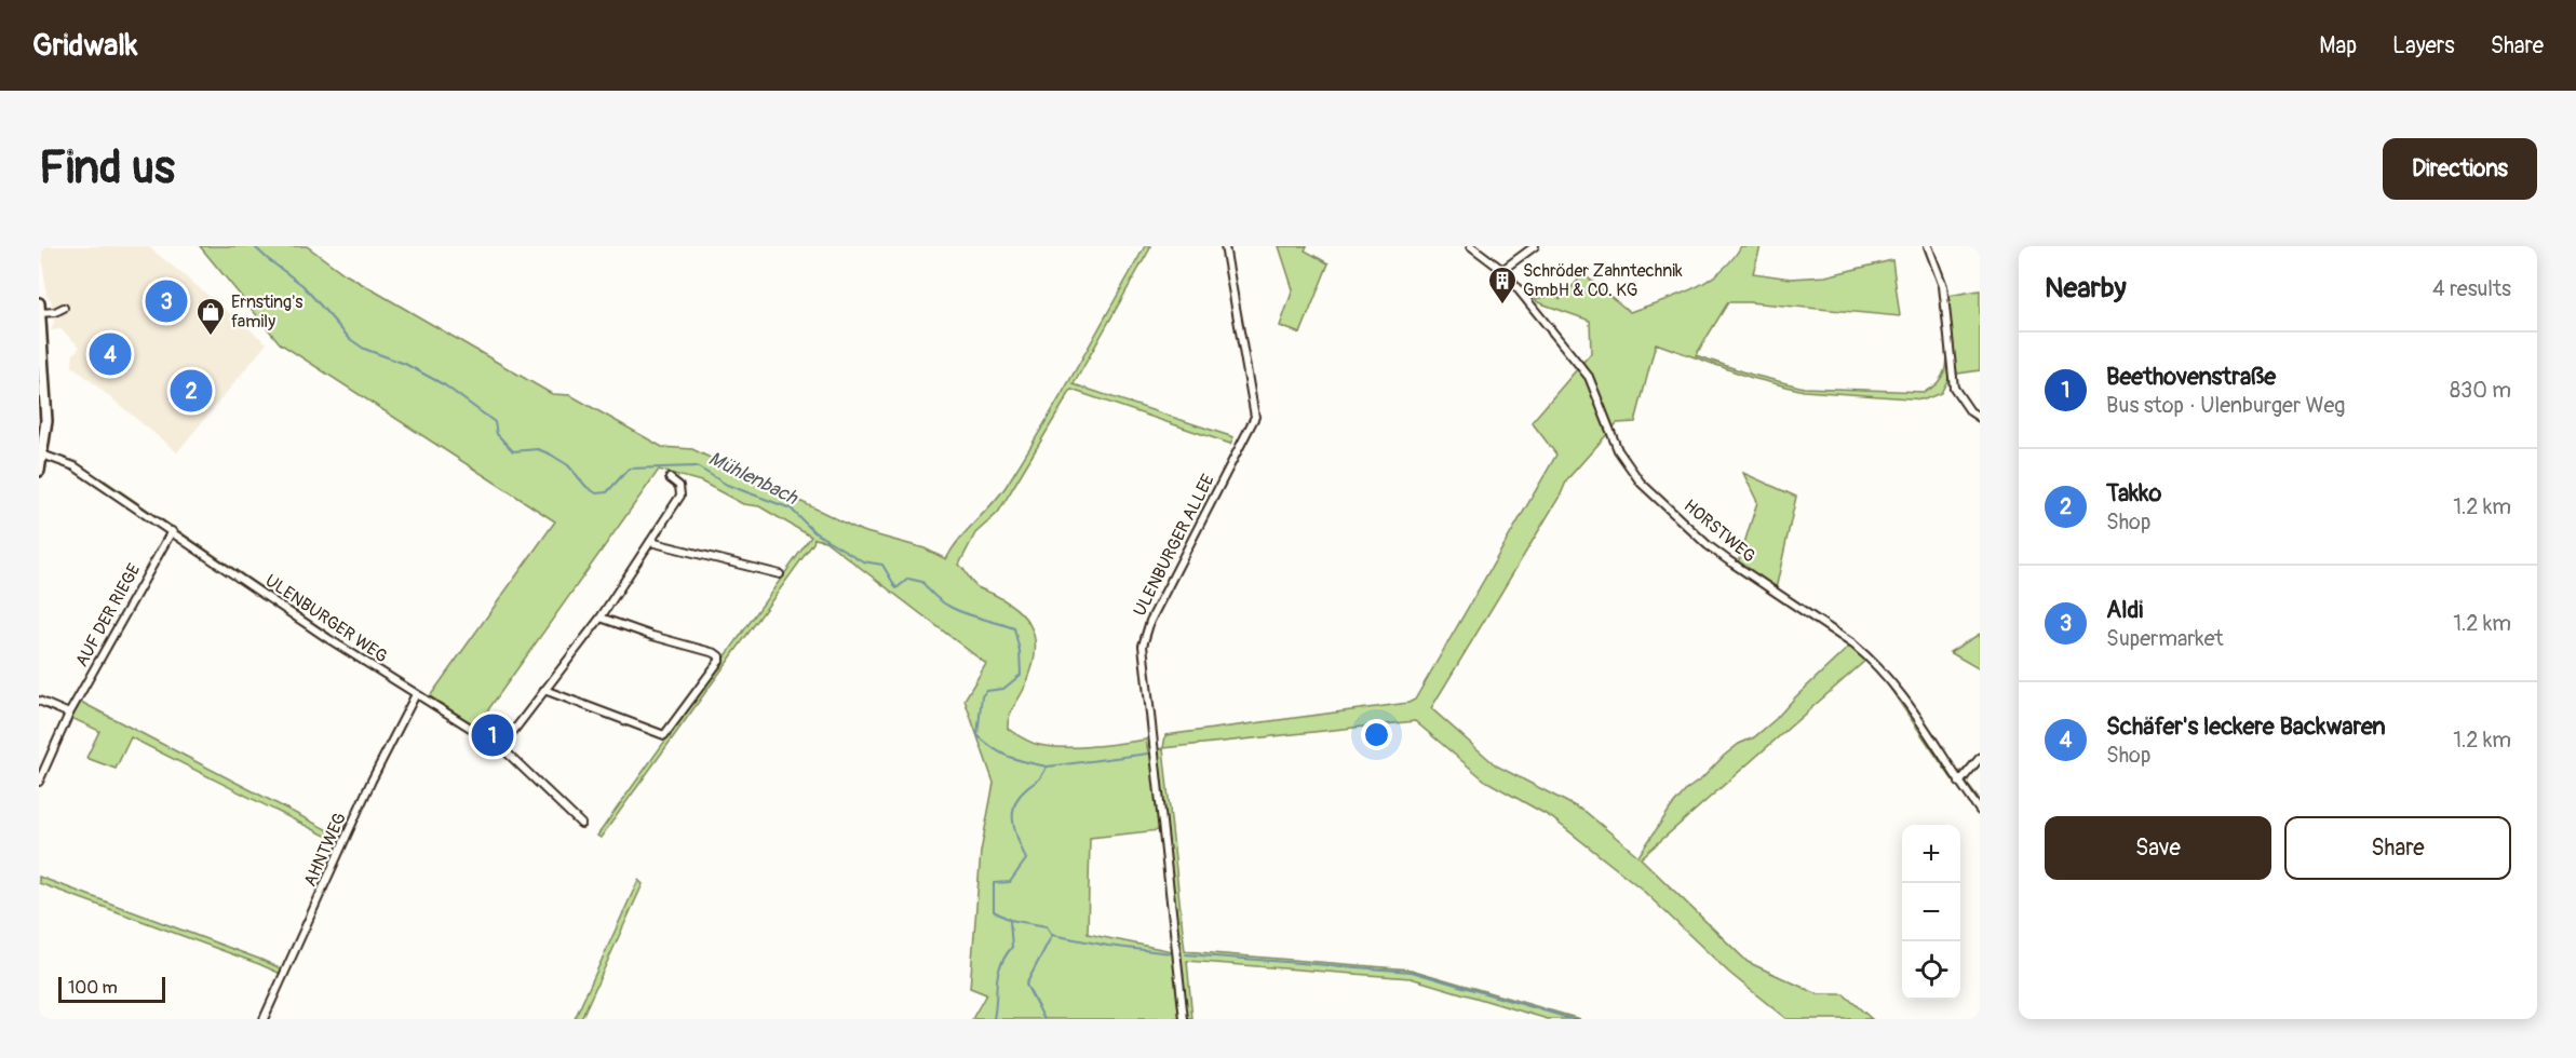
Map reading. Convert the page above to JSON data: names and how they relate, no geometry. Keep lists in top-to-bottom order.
{
  "streets": {
    "street": [
      "HORSTWEG",
      "ULENBURGER ALLEE",
      "AUF DER RIEGE",
      "ULENBURGER WEG",
      "AHNTWEG"
    ]
  },
  "crossings": [
    ["AUF DER RIEGE", "ULENBURGER WEG"],
    ["ULENBURGER WEG", "AHNTWEG"]
  ],
  "water": ["Mühlenbach"],
  "places": {
    "building": ["Schröder Zahntechnik GmbH & CO. KG"],
    "shop": ["Ernsting's family"]
  },
  "scale_bar": "100 m",
  "page": {
    "header": "Gridwalk",
    "nav": ["Map", "Layers", "Share"],
    "buttons": [
      "Directions",
      ["Save", "Share"]
    ],
    "title": "Find us",
    "heading": ["Nearby", "4 results"],
    "pins": [
      "3",
      "4",
      "2",
      "1"
    ],
    "list": [
      {
        "mark": "1",
        "name": "Beethovenstraße",
        "note": "Bus stop · Ulenburger Weg",
        "value": "830 m"
      },
      {
        "mark": "2",
        "name": "Takko",
        "note": "Shop",
        "value": "1.2 km"
      },
      {
        "mark": "3",
        "name": "Aldi",
        "note": "Supermarket",
        "value": "1.2 km"
      },
      {
        "mark": "4",
        "name": "Schäfer's leckere Backwaren",
        "note": "Shop",
        "value": "1.2 km"
      }
    ],
    "map_buttons": ["+", "−"],
    "scale": "100 m"
  }
}
